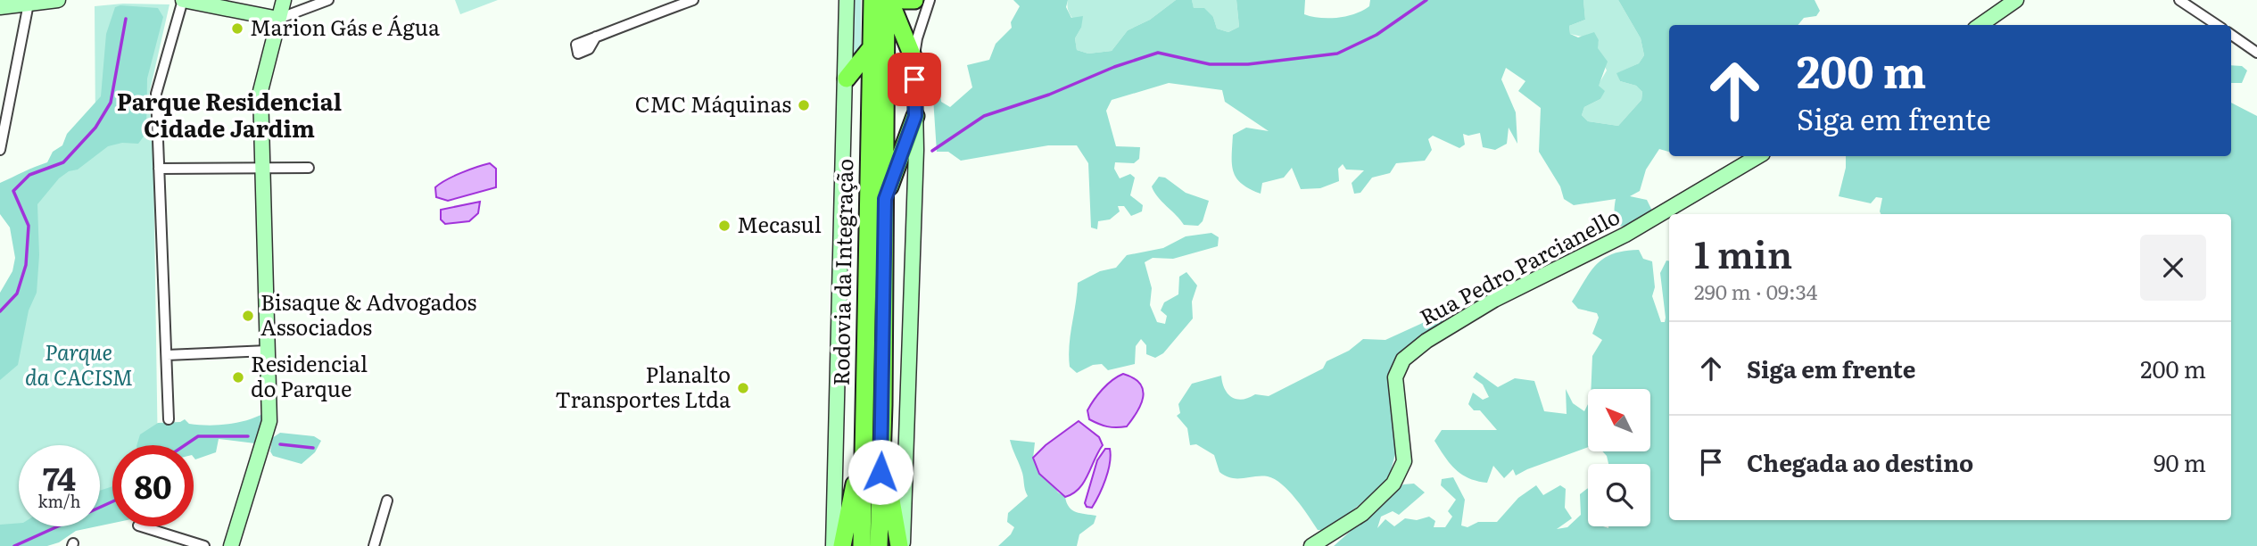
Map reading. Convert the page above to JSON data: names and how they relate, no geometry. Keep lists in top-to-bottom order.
{
  "streets": {
    "highway": ["Rodovia da Integração"],
    "street": ["Rua Pedro Parcianello"]
  },
  "districts": ["Parque Residencial Cidade Jardim"],
  "parks": ["Parque da CACISM"],
  "places": [
    "Marion Gás e Água",
    "CMC Máquinas",
    "Mecasul",
    "Bisaque & Advogados Associados",
    "Residencial do Parque",
    "Planalto Transportes Ltda"
  ],
  "north": "top left",
  "page": {
    "turn": ["200 m", "Siga em frente"],
    "heading": ["1 min", "290 m · 09:34"],
    "list": [
      {
        "name": "Siga em frente",
        "value": "200 m"
      },
      {
        "name": "Chegada ao destino",
        "value": "90 m"
      }
    ],
    "speed": "74 km/h",
    "limit": "80"
  }
}
